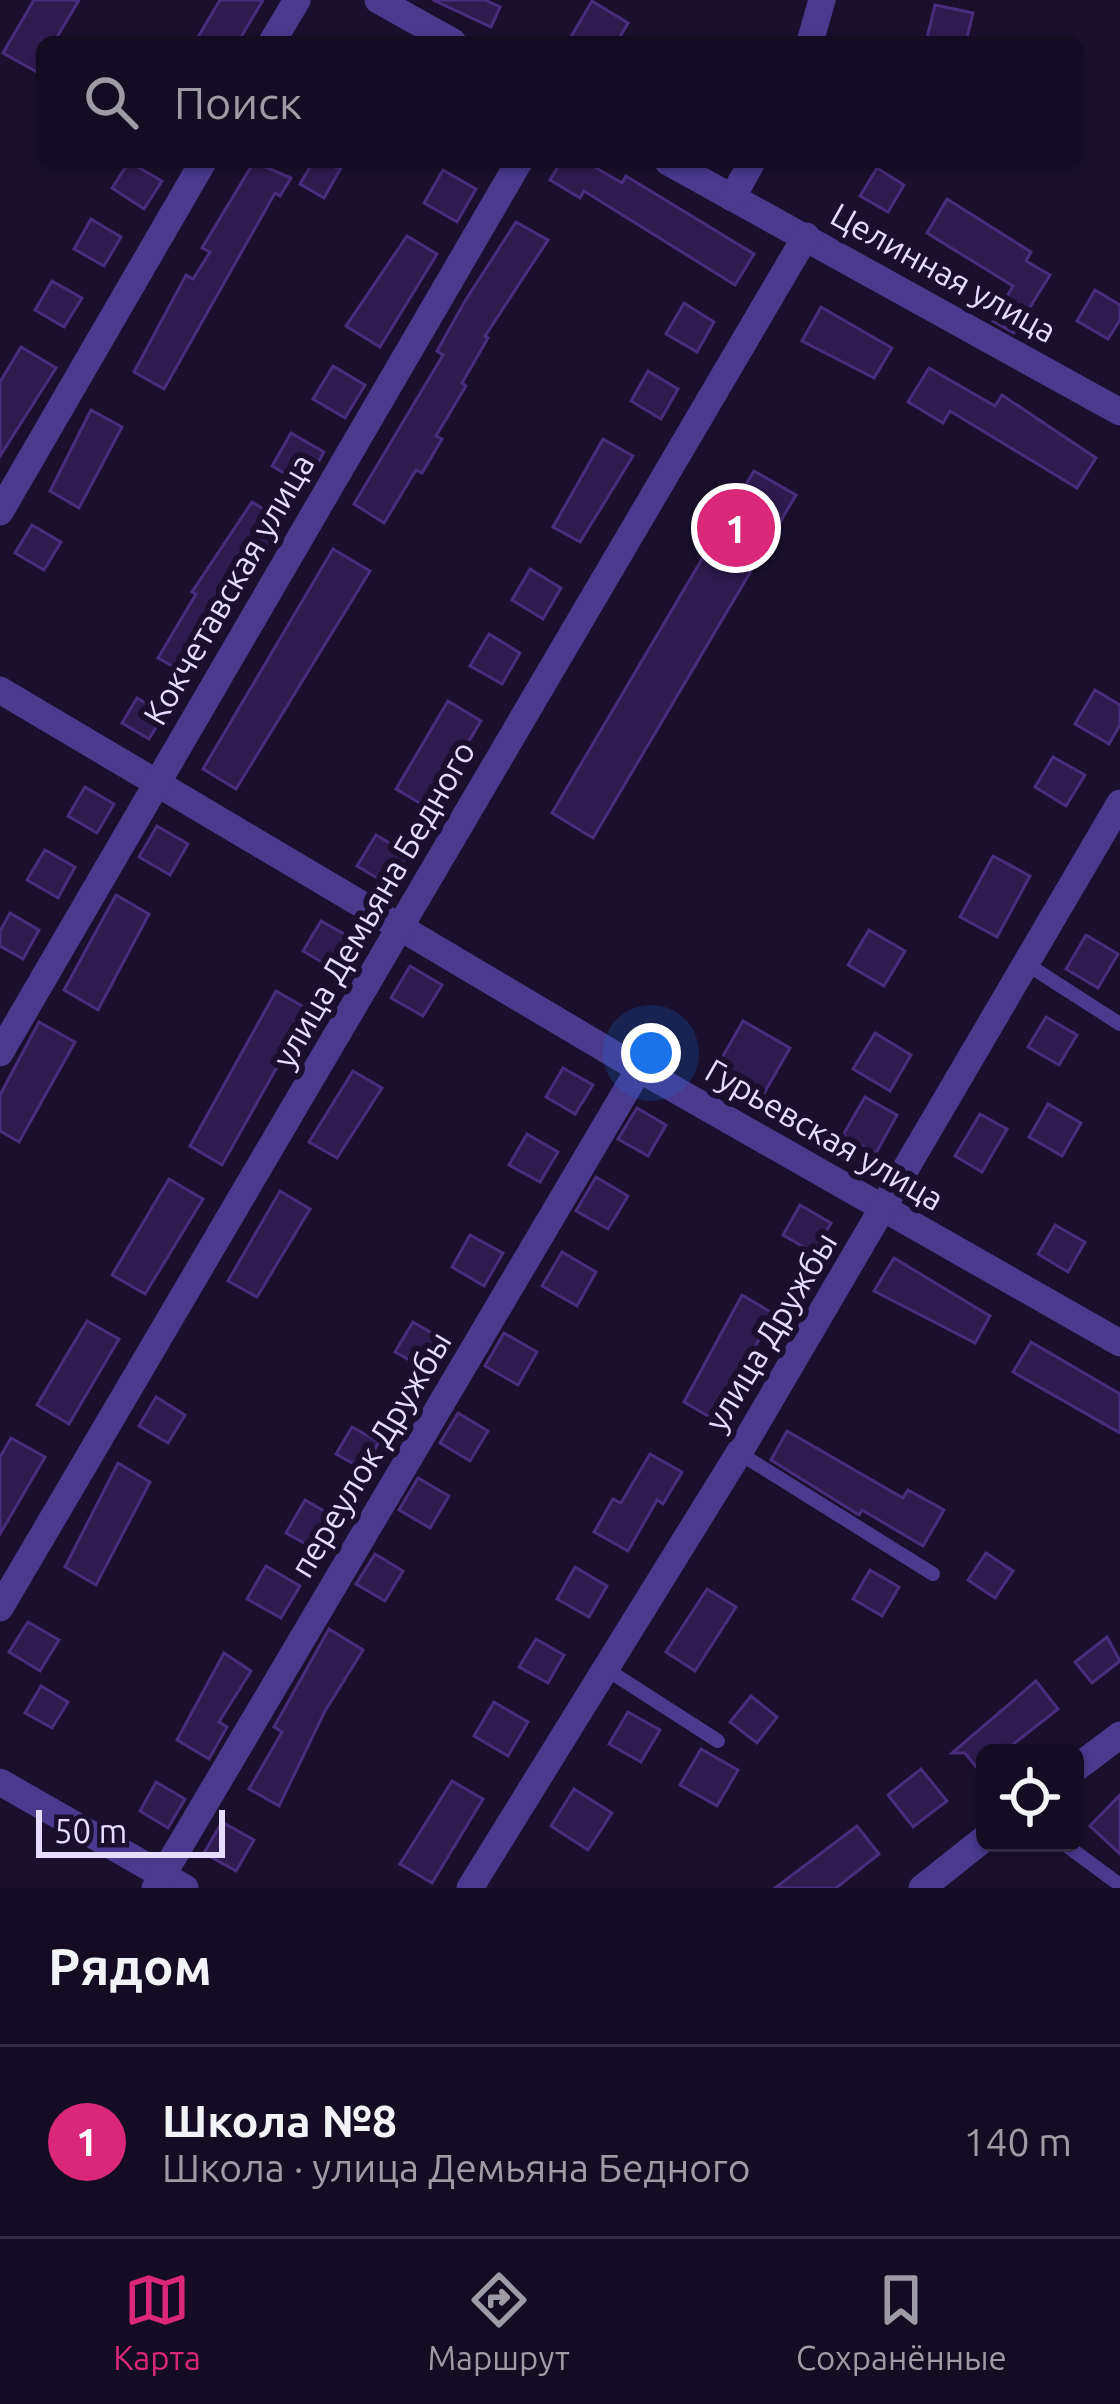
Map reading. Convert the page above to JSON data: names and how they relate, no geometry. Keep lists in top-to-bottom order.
{
  "streets": {
    "street": [
      "Целинная улица",
      "Кокчетавская улица",
      "улица Демьяна Бедного",
      "Гурьевская улица",
      "улица Дружбы",
      "переулок Дружбы"
    ]
  },
  "crossings": [
    ["Целинная улица", "улица Демьяна Бедного"],
    ["Кокчетавская улица", "Гурьевская улица"],
    ["улица Демьяна Бедного", "Гурьевская улица"],
    ["Гурьевская улица", "улица Дружбы"],
    ["Гурьевская улица", "переулок Дружбы"]
  ],
  "scale_bar": "50 m",
  "page": {
    "search": "Поиск",
    "pins": "1",
    "scale": "50 m",
    "heading": "Рядом",
    "list": [
      {
        "mark": "1",
        "name": "Школа №8",
        "note": "Школа · улица Демьяна Бедного",
        "value": "140 m"
      }
    ],
    "nav": ["Карта", "Маршрут", "Сохранённые"]
  }
}
